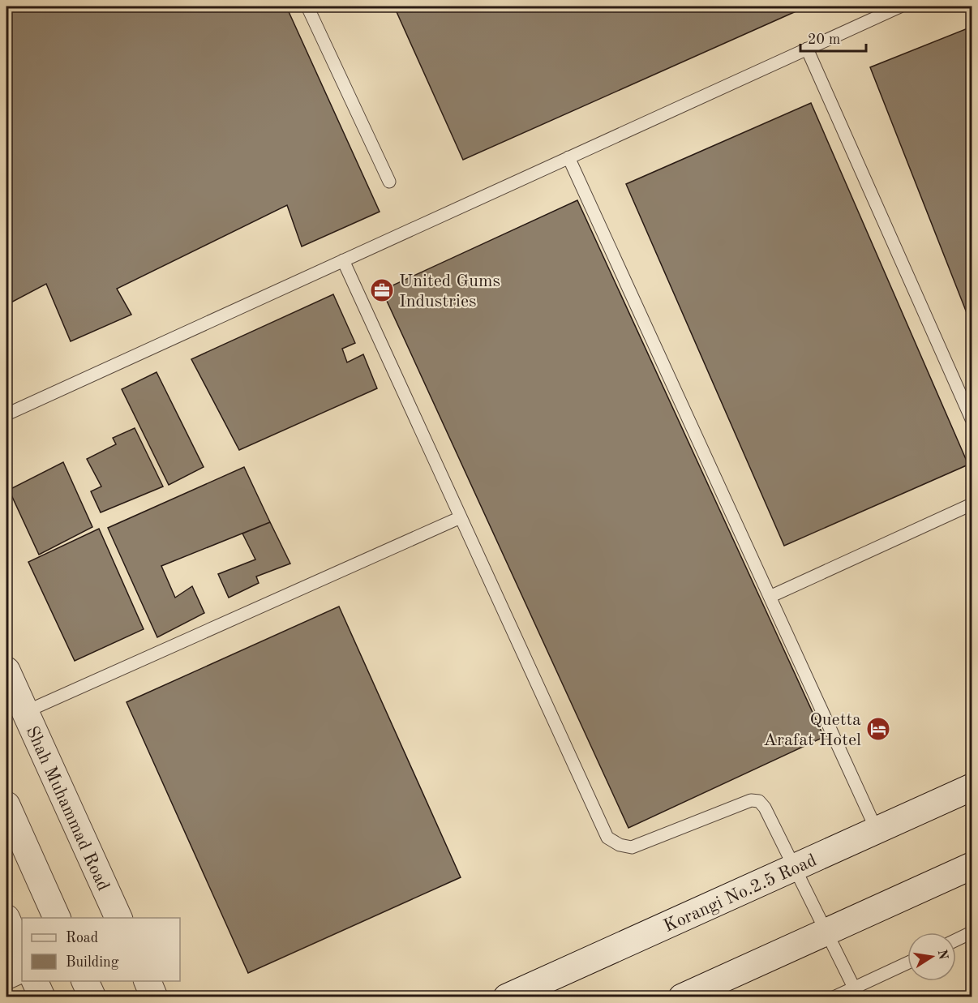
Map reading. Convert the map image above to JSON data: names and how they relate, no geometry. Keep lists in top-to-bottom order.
{
  "streets": {
    "main road": ["Shah Muhammad Road", "Korangi No.2.5 Road"]
  },
  "places": {
    "office": ["United Gums Industries"],
    "hotel": ["Quetta Arafat Hotel"]
  },
  "legend": ["Road", "Building"],
  "scale_bar": "20 m",
  "north": "right"
}
